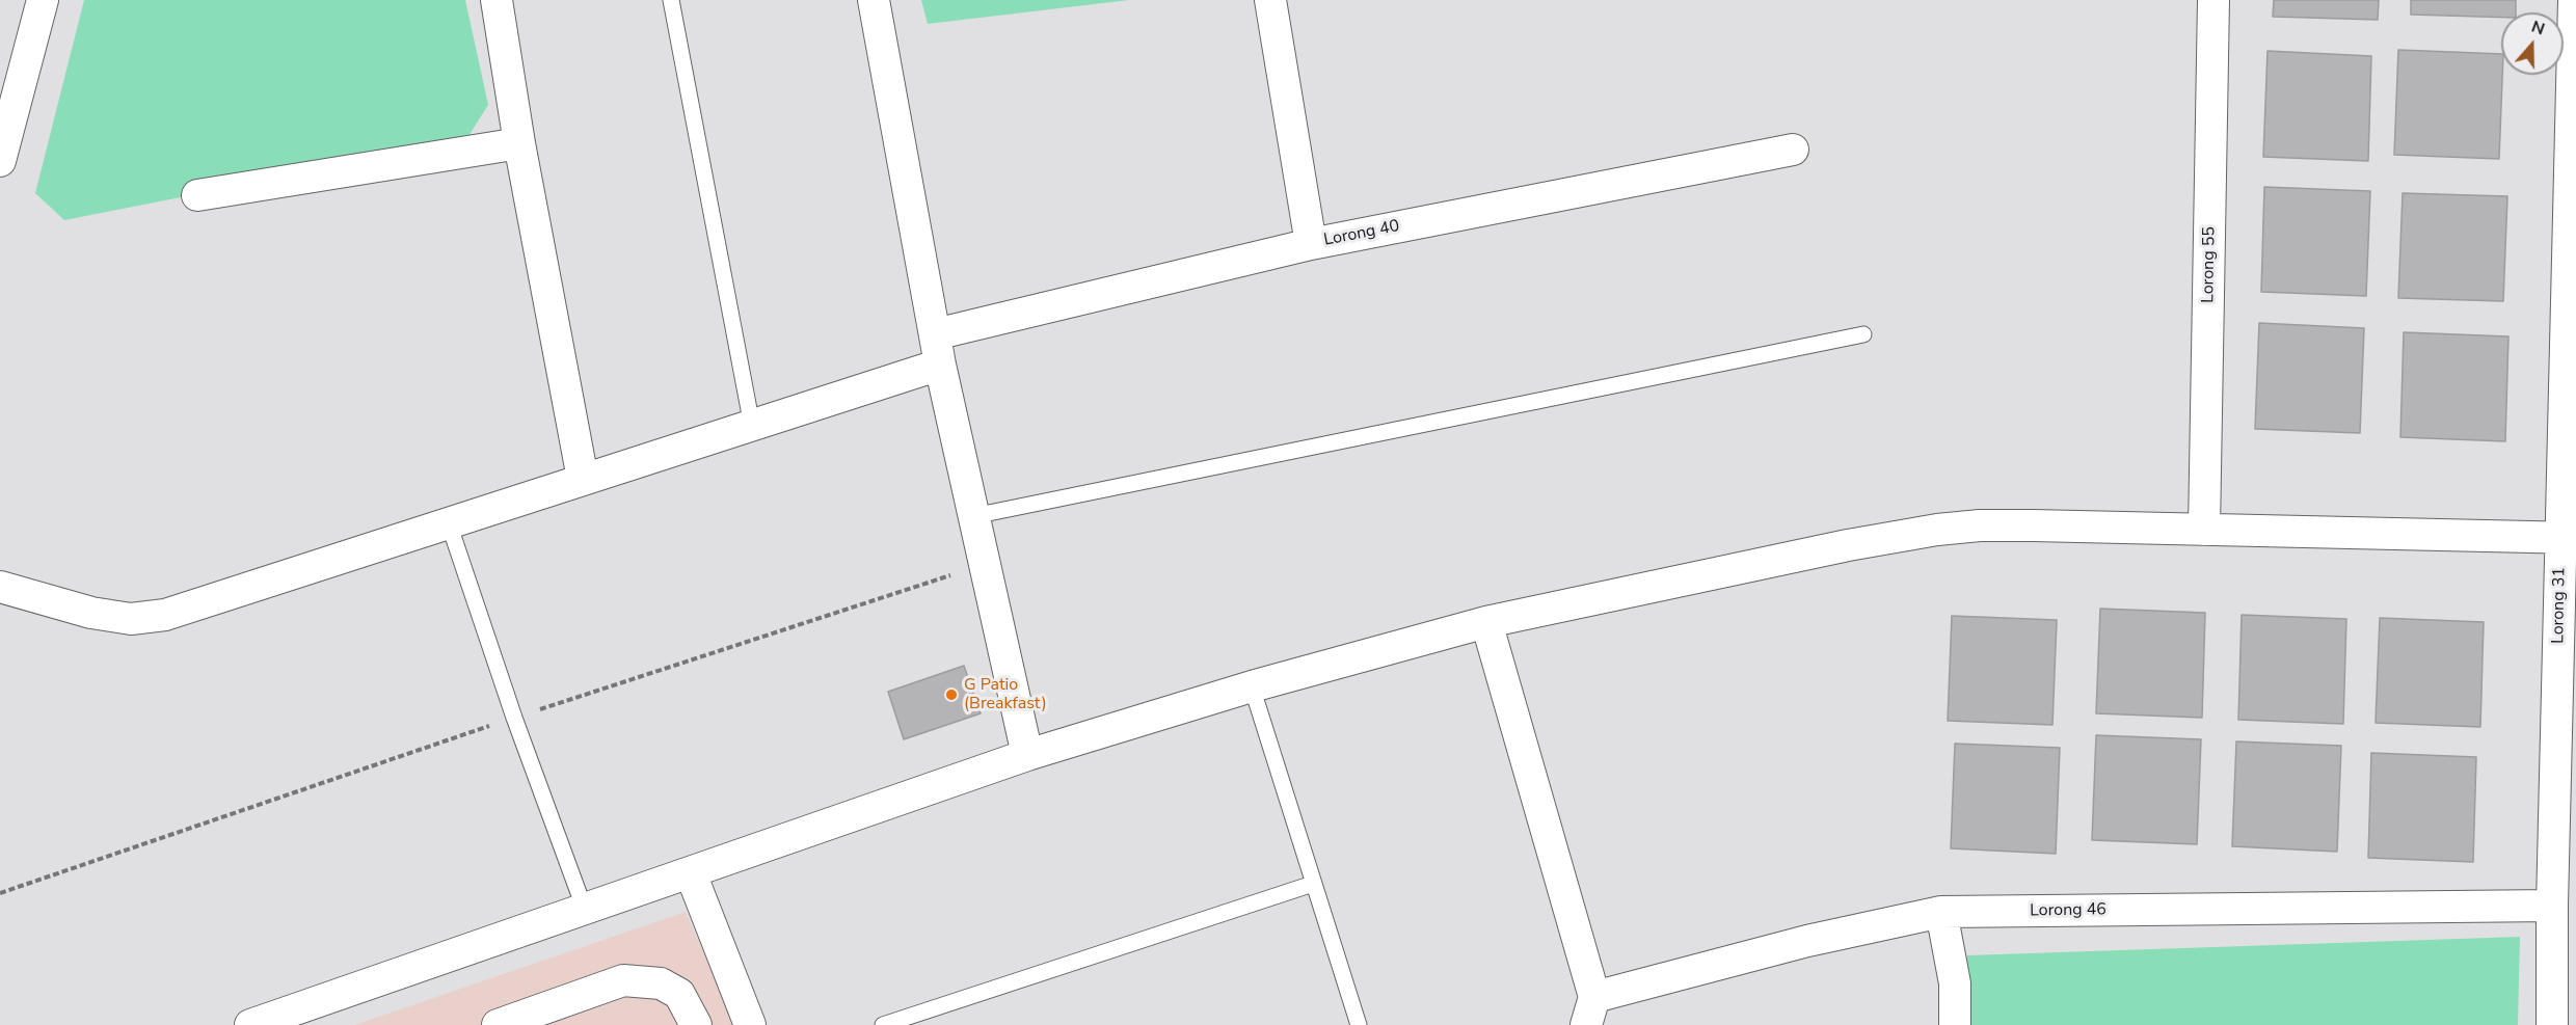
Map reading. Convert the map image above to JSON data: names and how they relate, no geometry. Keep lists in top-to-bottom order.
{
  "streets": {
    "street": [
      "Lorong 40",
      "Lorong 55",
      "Lorong 31",
      "Lorong 46"
    ]
  },
  "crossings": [
    ["Lorong 31", "Lorong 46"]
  ],
  "places": ["G Patio (Breakfast)"],
  "north": "top"
}
